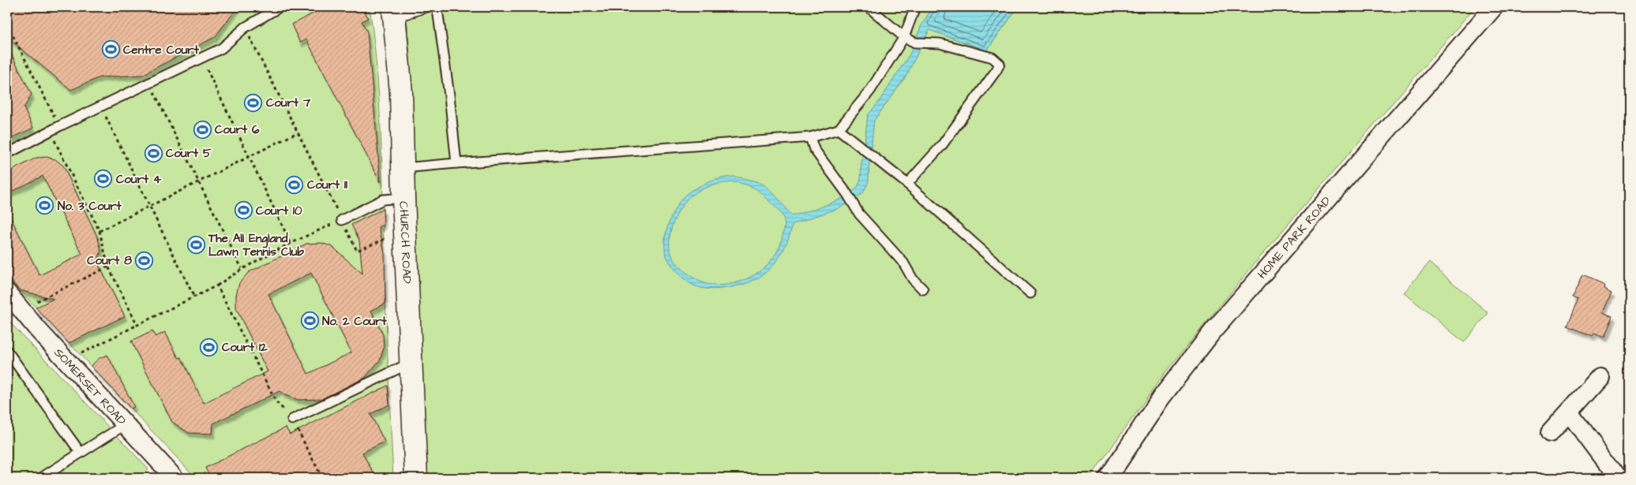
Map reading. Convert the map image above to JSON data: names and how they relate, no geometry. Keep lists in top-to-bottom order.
{
  "streets": {
    "street": ["HOME PARK ROAD", "CHURCH ROAD", "SOMERSET ROAD"]
  },
  "places": {
    "sports": [
      "Centre Court",
      "Court 7",
      "Court 6",
      "Court 5",
      "Court 4",
      "Court 11",
      "No. 3 Court",
      "Court 10",
      "The All England Lawn Tennis Club",
      "Court 8",
      "No. 2 Court",
      "Court 12"
    ]
  }
}
